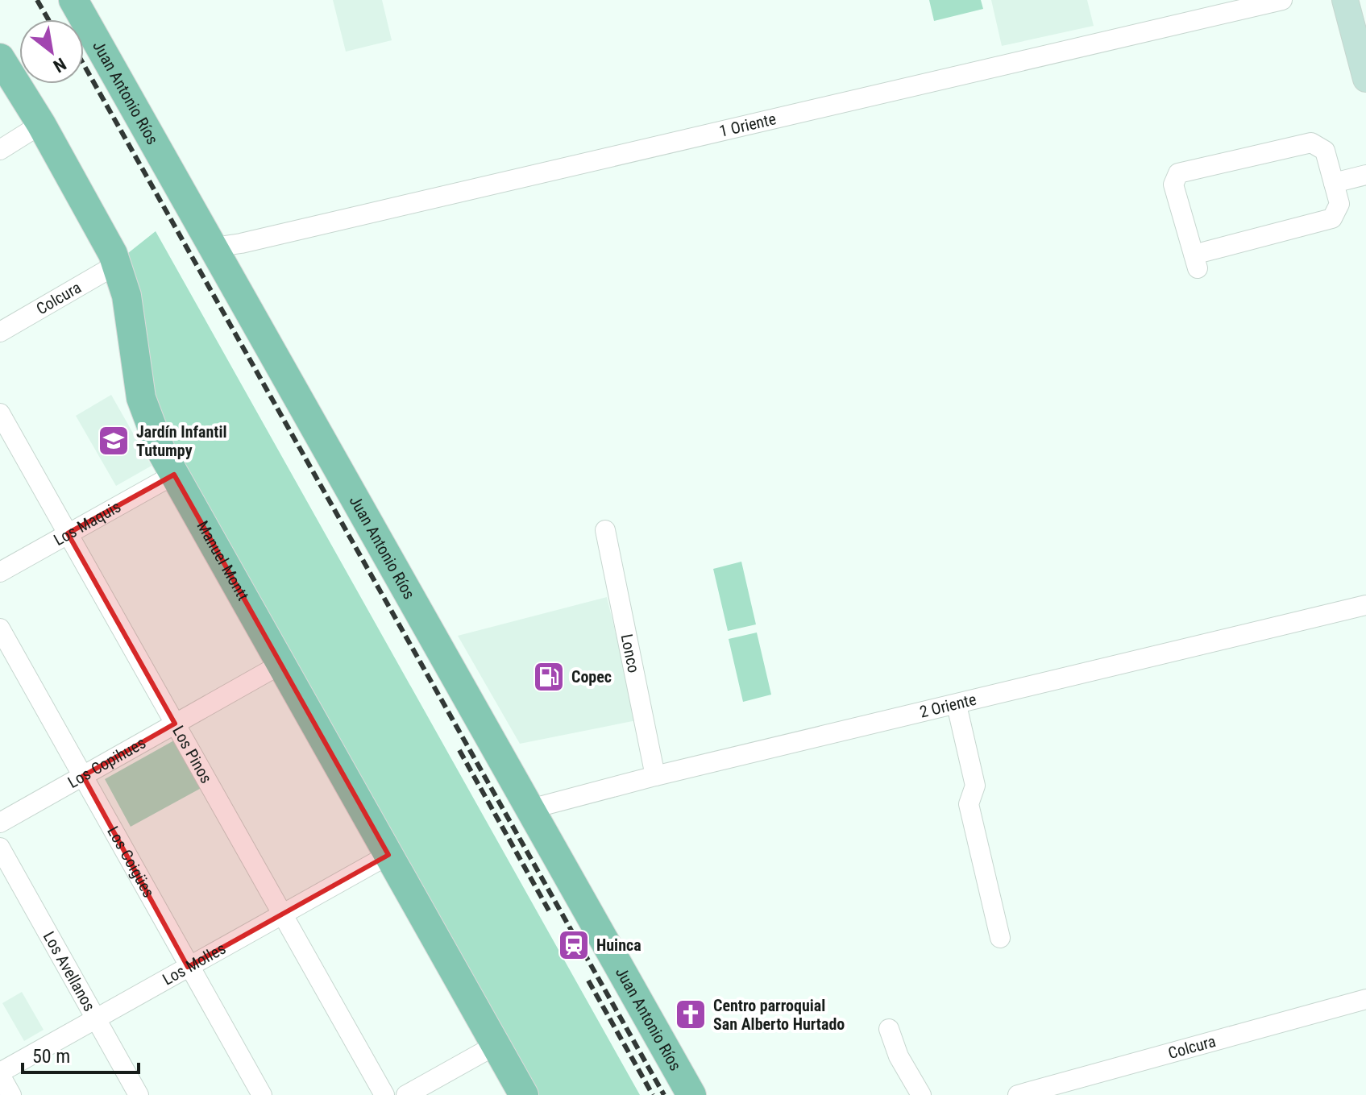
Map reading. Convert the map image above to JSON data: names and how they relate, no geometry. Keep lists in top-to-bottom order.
{
  "streets": {
    "main road": ["Juan Antonio Ríos", "Manuel Montt"],
    "street": [
      "1 Oriente",
      "Colcura",
      "Los Maquis",
      "Lonco",
      "2 Oriente",
      "Los Pinos",
      "Los Copihues",
      "Los Coigües",
      "Los Molles",
      "Los Avellanos"
    ]
  },
  "crossings": [
    ["Juan Antonio Ríos", "1 Oriente"],
    ["Juan Antonio Ríos", "2 Oriente"],
    ["Colcura", "Manuel Montt"],
    ["Los Maquis", "Manuel Montt"],
    ["Los Maquis", "Los Pinos"],
    ["Manuel Montt", "Los Copihues"],
    ["Manuel Montt", "Los Molles"],
    ["Lonco", "2 Oriente"],
    ["Los Pinos", "Los Copihues"],
    ["Los Pinos", "Los Molles"],
    ["Los Copihues", "Los Coigües"],
    ["Los Coigües", "Los Molles"],
    ["Los Molles", "Los Avellanos"]
  ],
  "places": {
    "school or university": ["Jardín Infantil Tutumpy"],
    "fuel station": ["Copec"],
    "station": ["Huinca"],
    "church": ["Centro parroquial San Alberto Hurtado"]
  },
  "scale_bar": "50 m",
  "north": "bottom right"
}
